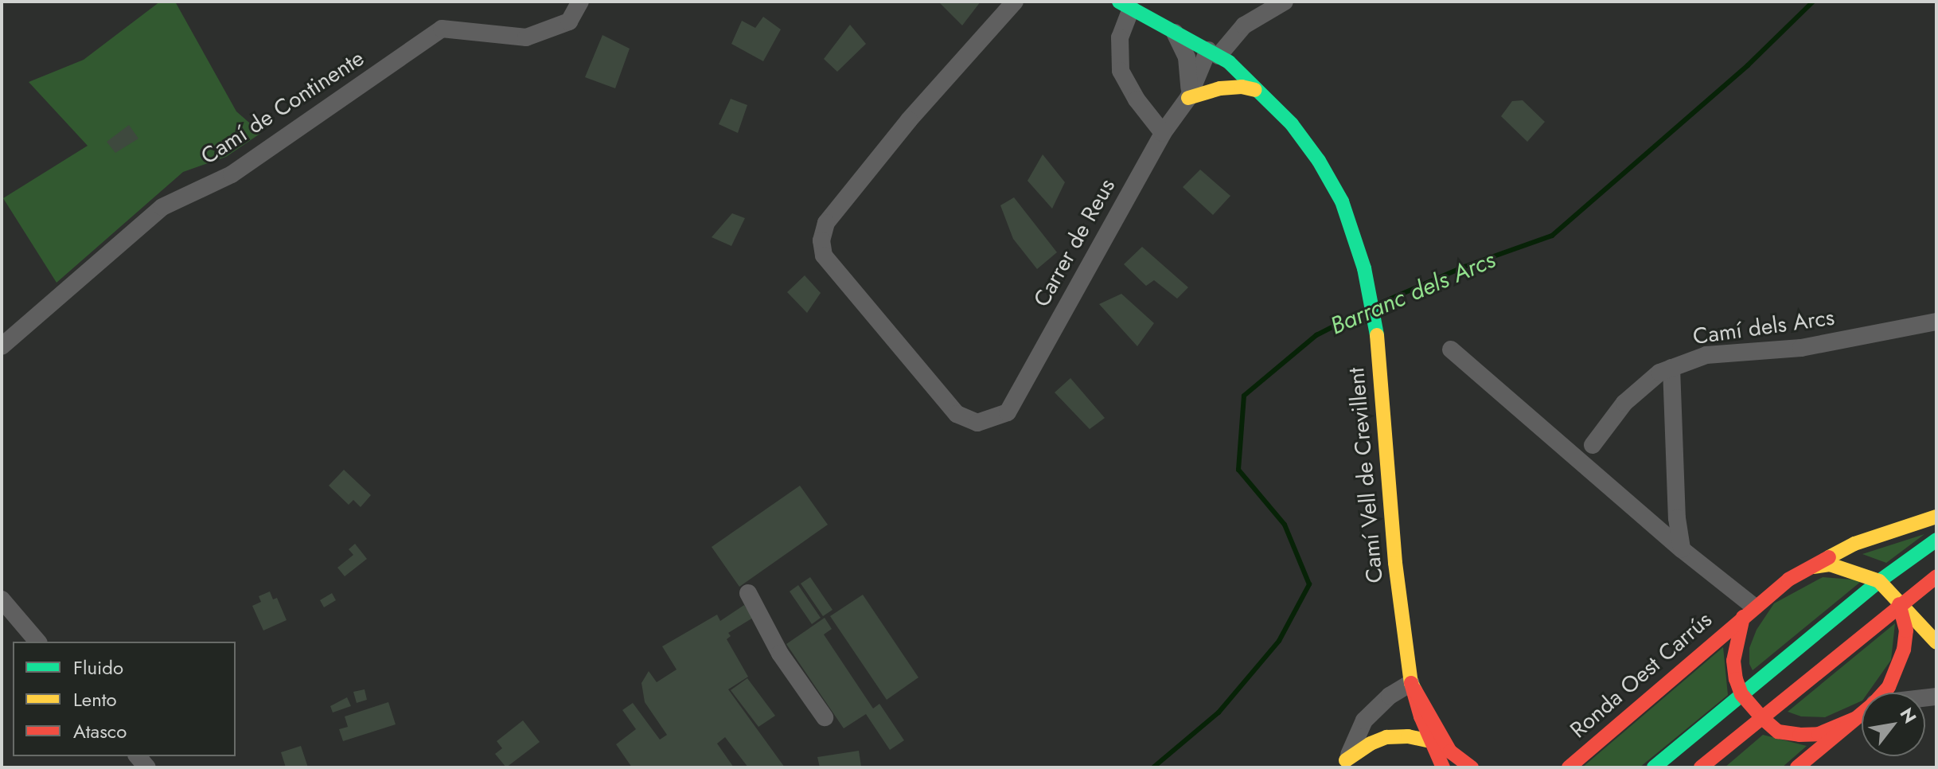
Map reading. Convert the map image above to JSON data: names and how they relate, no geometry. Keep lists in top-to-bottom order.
{
  "streets": {
    "main road": ["Camí Vell de Crevillent", "Ronda Oest Carrús"],
    "street": ["Camí de Continente", "Carrer de Reus", "Camí dels Arcs"]
  },
  "crossings": [
    ["Carrer de Reus", "Camí Vell de Crevillent"]
  ],
  "water": ["Barranc dels Arcs"],
  "legend": ["Fluido", "Lento", "Atasco"],
  "north": "top right"
}
